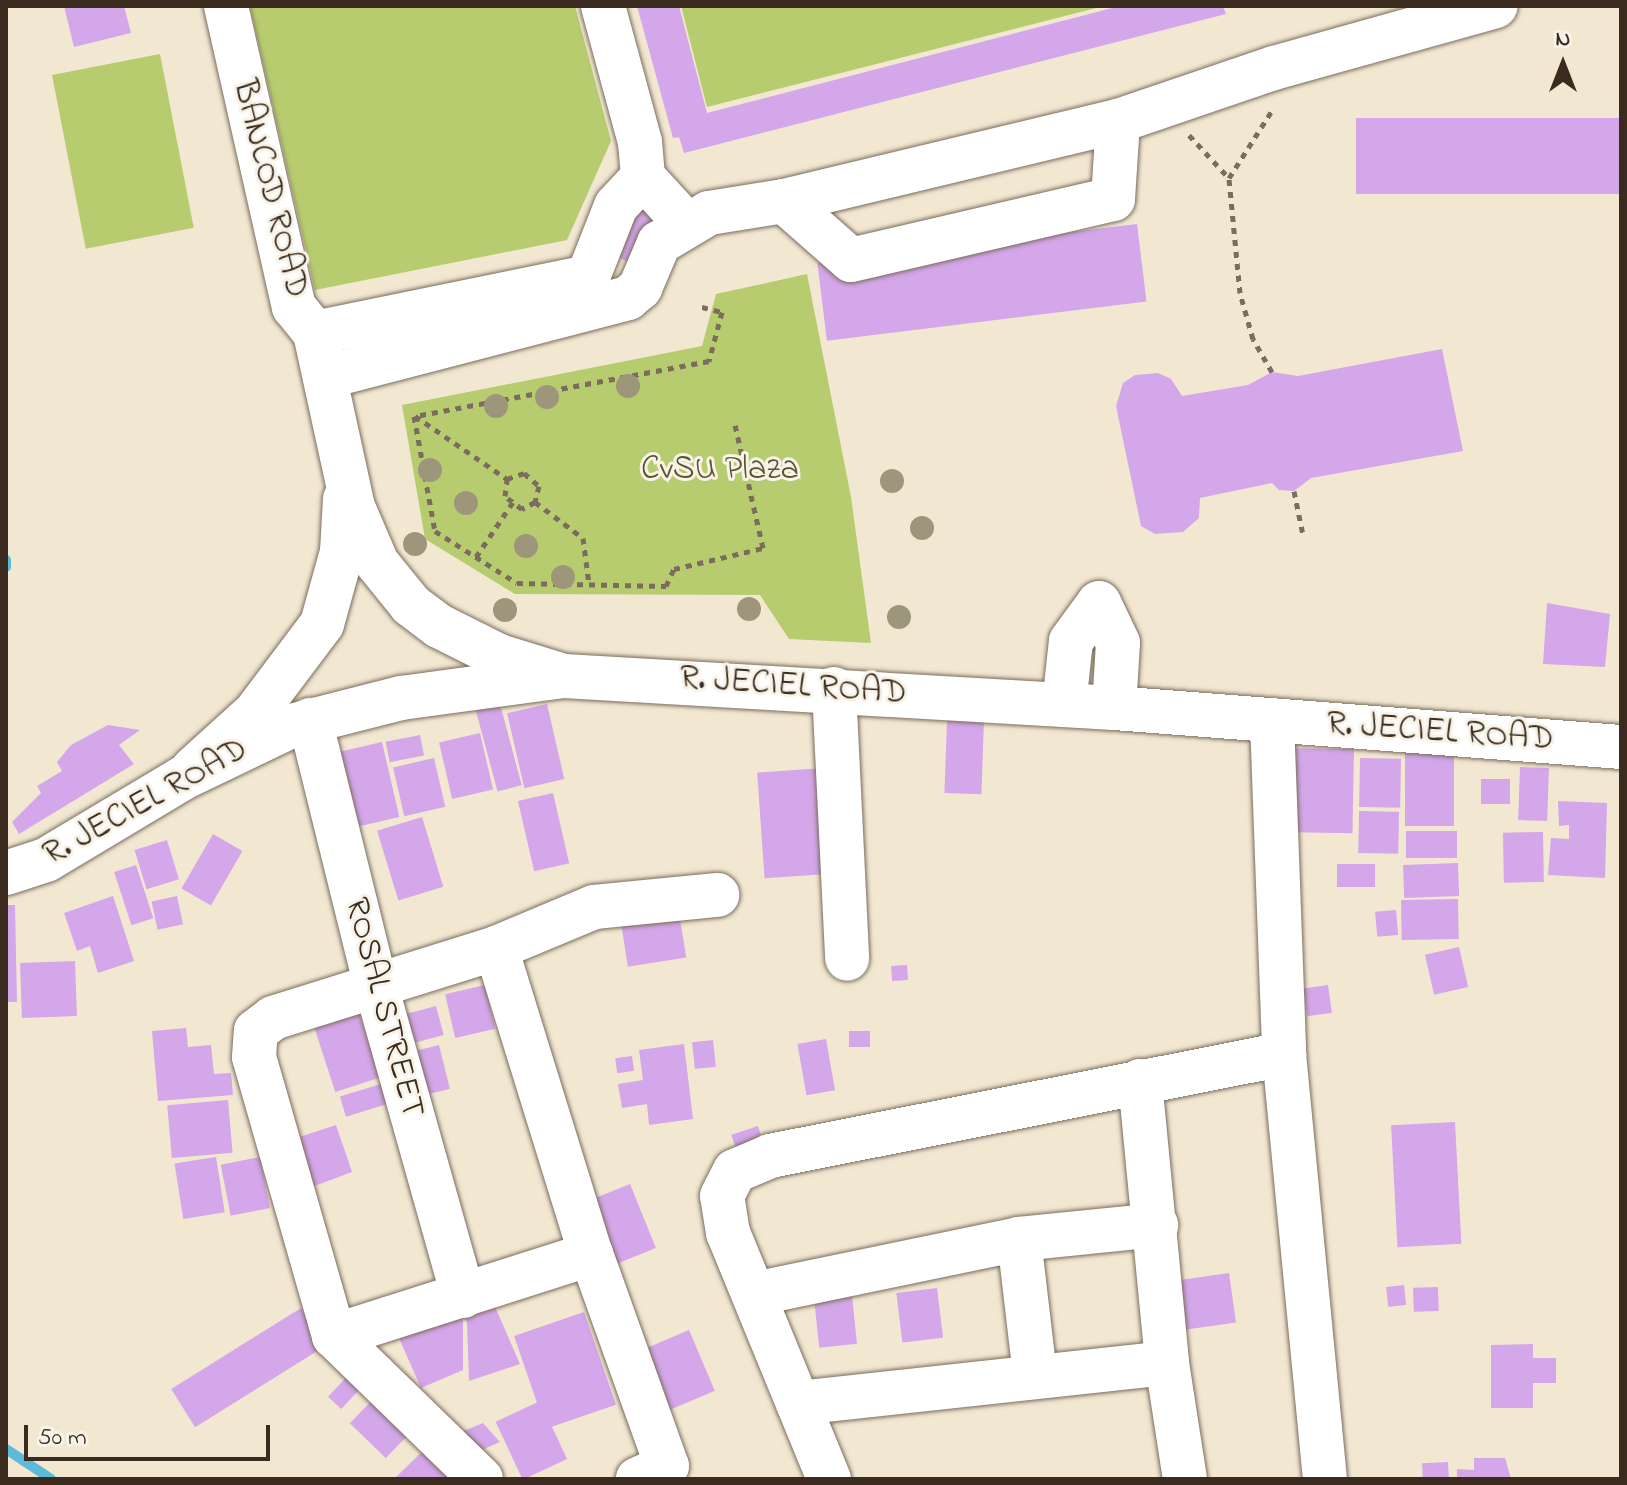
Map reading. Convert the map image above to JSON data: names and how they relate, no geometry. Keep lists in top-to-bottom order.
{
  "streets": {
    "street": ["BANCOD ROAD", "R. JECIEL ROAD", "ROSAL STREET"]
  },
  "crossings": [
    ["BANCOD ROAD", "R. JECIEL ROAD"],
    ["R. JECIEL ROAD", "ROSAL STREET"]
  ],
  "parks": ["CvSU Plaza"],
  "scale_bar": "50 m",
  "north": "top"
}
